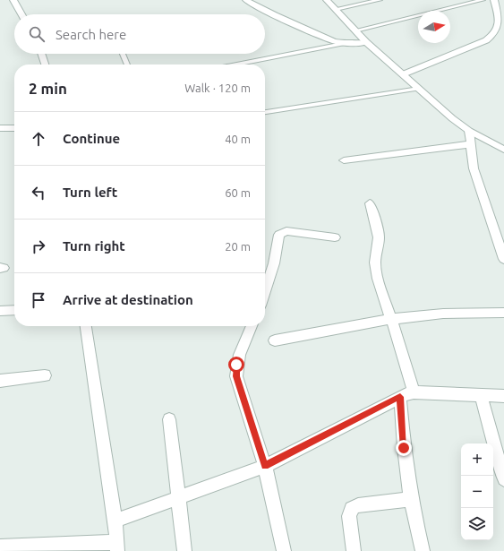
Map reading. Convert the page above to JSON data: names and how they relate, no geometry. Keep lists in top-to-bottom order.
{
  "north": "right",
  "page": {
    "search": "Search here",
    "heading": ["2 min", "Walk · 120 m"],
    "list": [
      ["Continue", "40 m"],
      ["Turn left", "60 m"],
      ["Turn right", "20 m"],
      "Arrive at destination"
    ],
    "map_buttons": ["+", "−"]
  }
}
